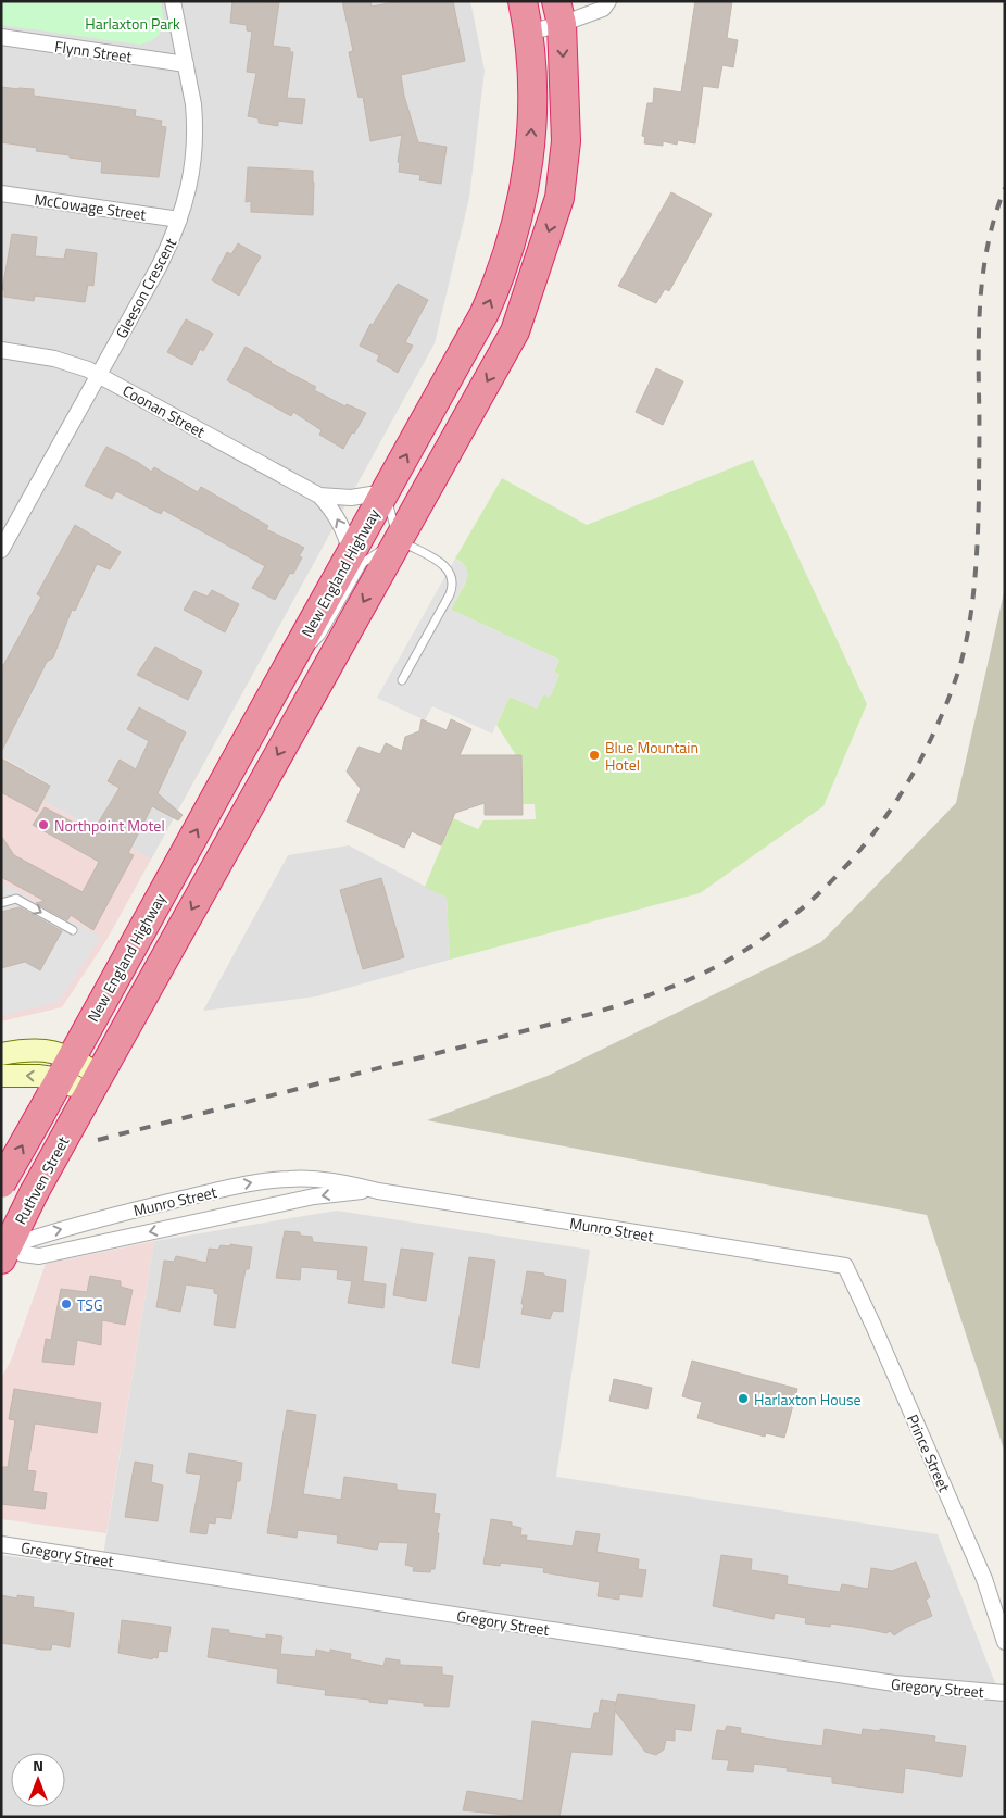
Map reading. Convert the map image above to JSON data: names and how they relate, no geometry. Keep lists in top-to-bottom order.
{
  "streets": {
    "highway": ["New England Highway", "Ruthven Street"],
    "street": [
      "Flynn Street",
      "McCowage Street",
      "Gleeson Crescent",
      "Coonan Street",
      "Munro Street",
      "Prince Street",
      "Gregory Street"
    ]
  },
  "crossings": [
    ["Flynn Street", "Gleeson Crescent"],
    ["McCowage Street", "Gleeson Crescent"],
    ["Gleeson Crescent", "Coonan Street"],
    ["Coonan Street", "New England Highway"],
    ["Ruthven Street", "Munro Street"],
    ["Munro Street", "Prince Street"]
  ],
  "parks": ["Harlaxton Park"],
  "places": [
    "Blue Mountain Hotel",
    "Northpoint Motel",
    "TSG",
    "Harlaxton House"
  ],
  "north": "top"
}
